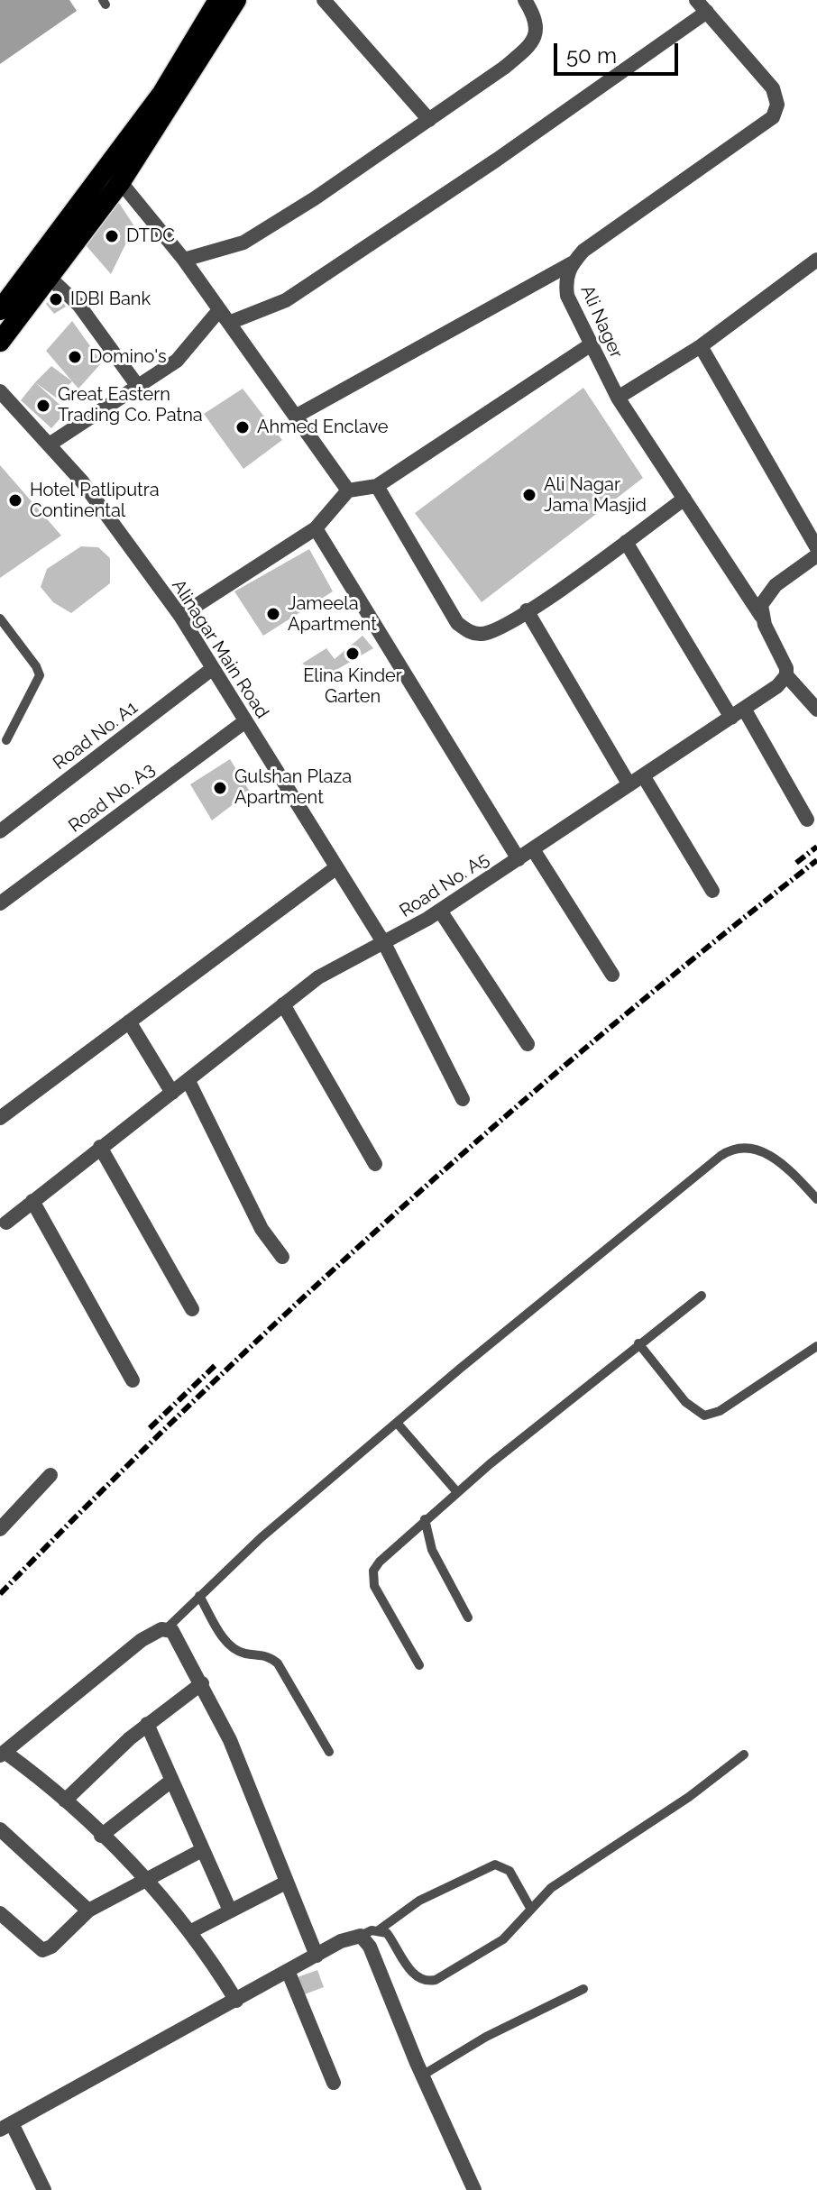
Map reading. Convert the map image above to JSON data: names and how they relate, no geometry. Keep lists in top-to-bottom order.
{
  "streets": {
    "street": [
      "Ali Nager",
      "Alinagar Main Road",
      "Road No. A1",
      "Road No. A3",
      "Road No. A5"
    ]
  },
  "crossings": [
    ["Alinagar Main Road", "Road No. A1"],
    ["Alinagar Main Road", "Road No. A3"],
    ["Alinagar Main Road", "Road No. A5"]
  ],
  "places": [
    "DTDC",
    "IDBI Bank",
    "Domino's",
    "Great Eastern Trading Co. Patna",
    "Ahmed Enclave",
    "Ali Nagar Jama Masjid",
    "Hotel Patliputra Continental",
    "Jameela Apartment",
    "Elina Kinder Garten",
    "Gulshan Plaza Apartment"
  ],
  "scale_bar": "50 m"
}
